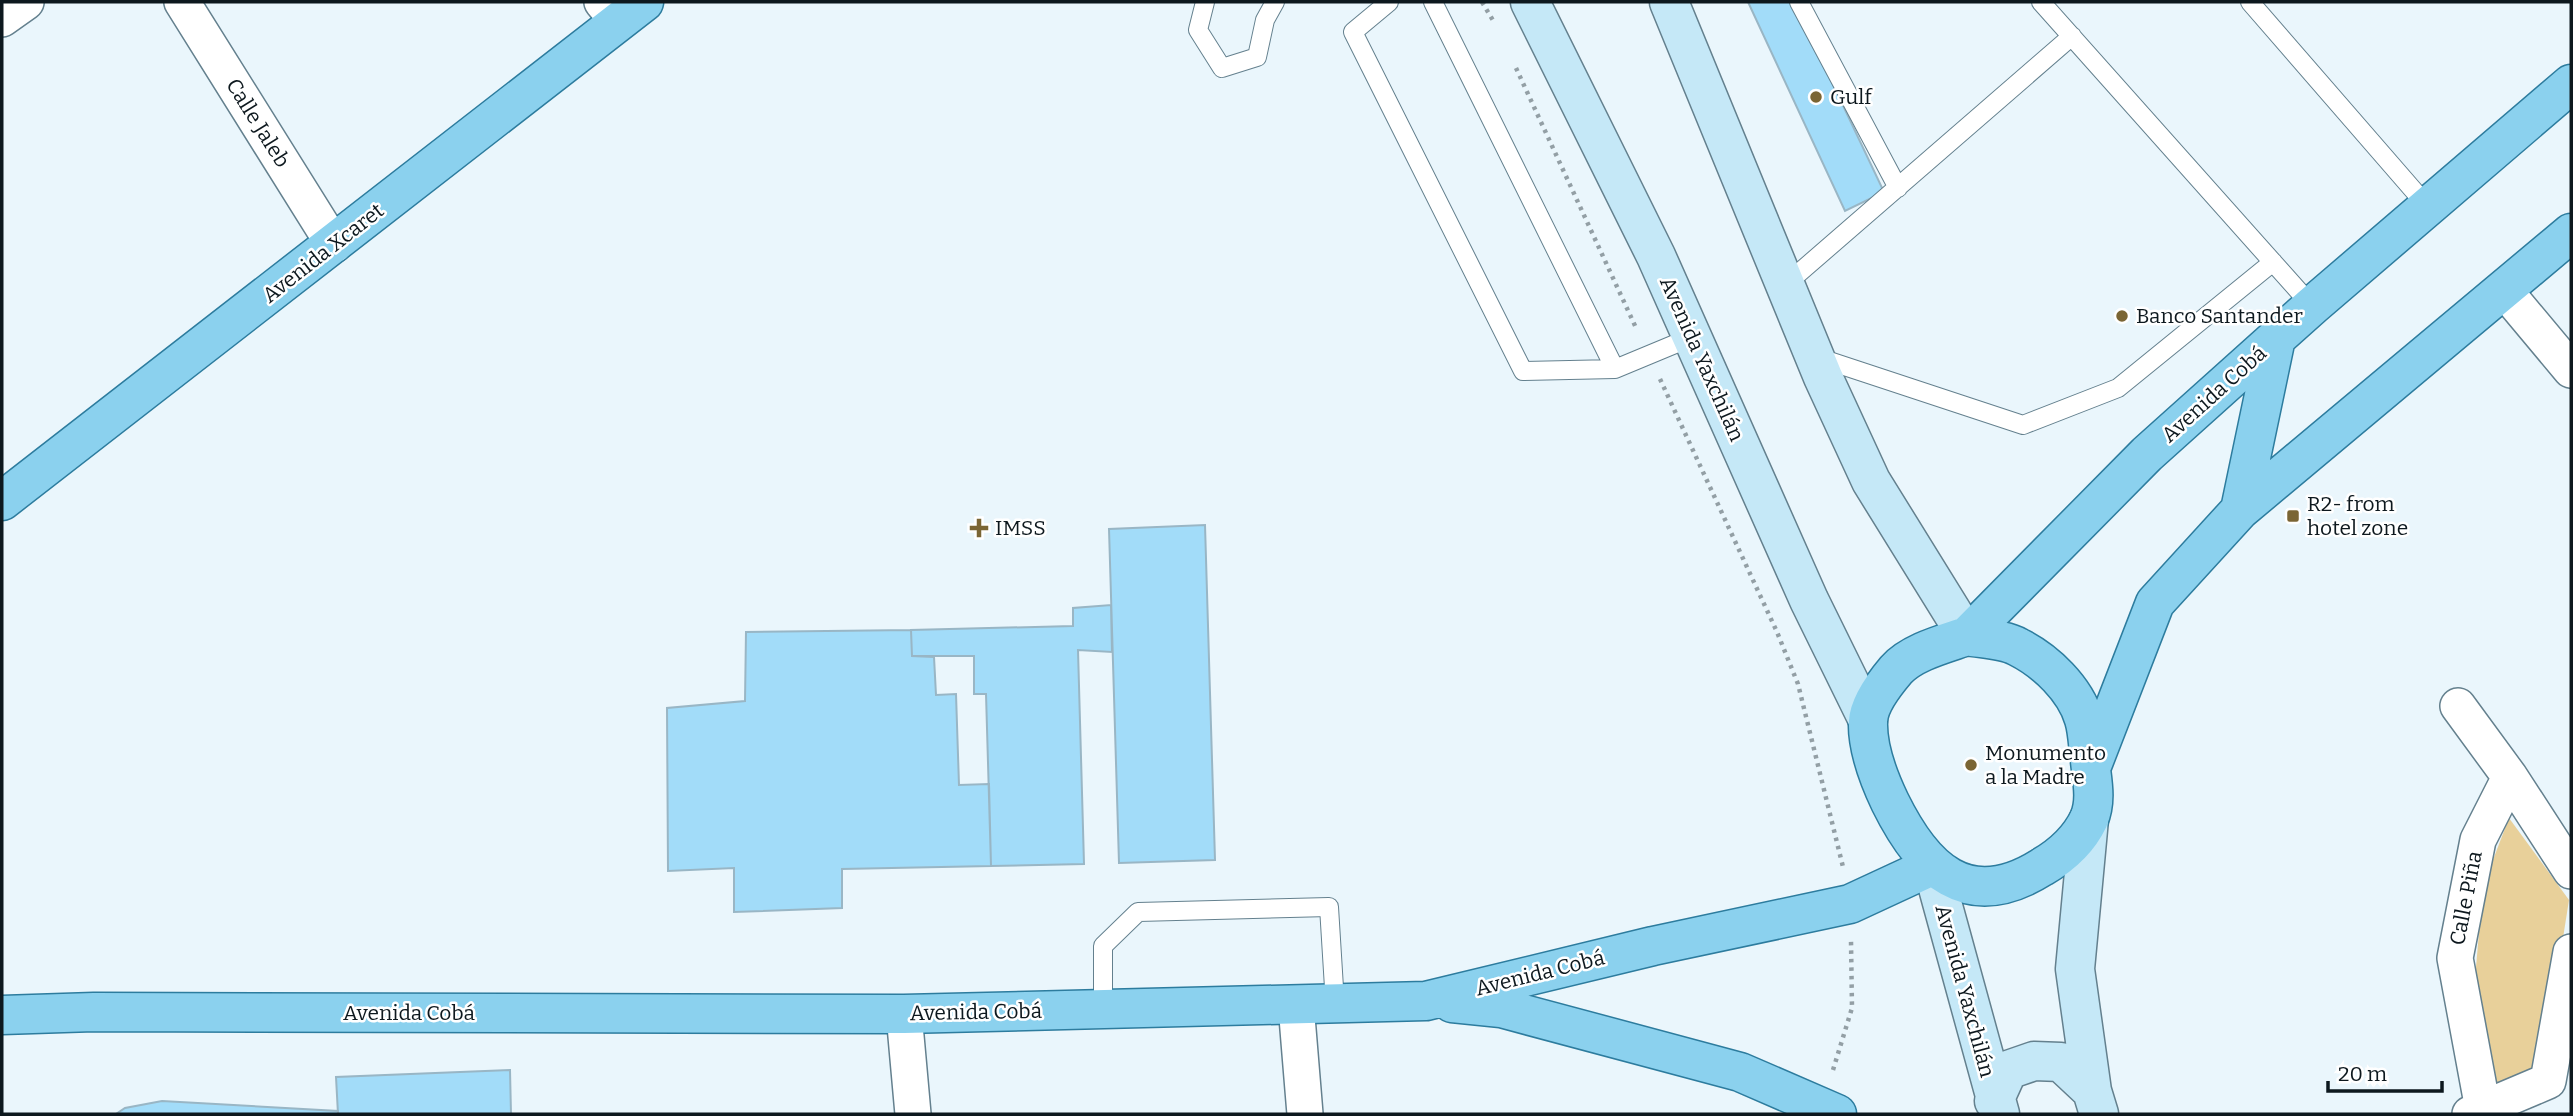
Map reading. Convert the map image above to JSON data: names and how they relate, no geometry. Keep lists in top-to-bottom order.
{
  "streets": {
    "main road": ["Avenida Xcaret", "Avenida Yaxchilán", "Avenida Cobá"],
    "street": ["Calle Jaleb", "Calle Piña"]
  },
  "crossings": [
    ["Calle Jaleb", "Avenida Xcaret"],
    ["Avenida Yaxchilán", "Avenida Cobá"]
  ],
  "places": {
    "other": ["Gulf", "Banco Santander", "Monumento a la Madre"],
    "transit": ["R2- from hotel zone"],
    "health": ["IMSS"]
  },
  "scale_bar": "20 m"
}
